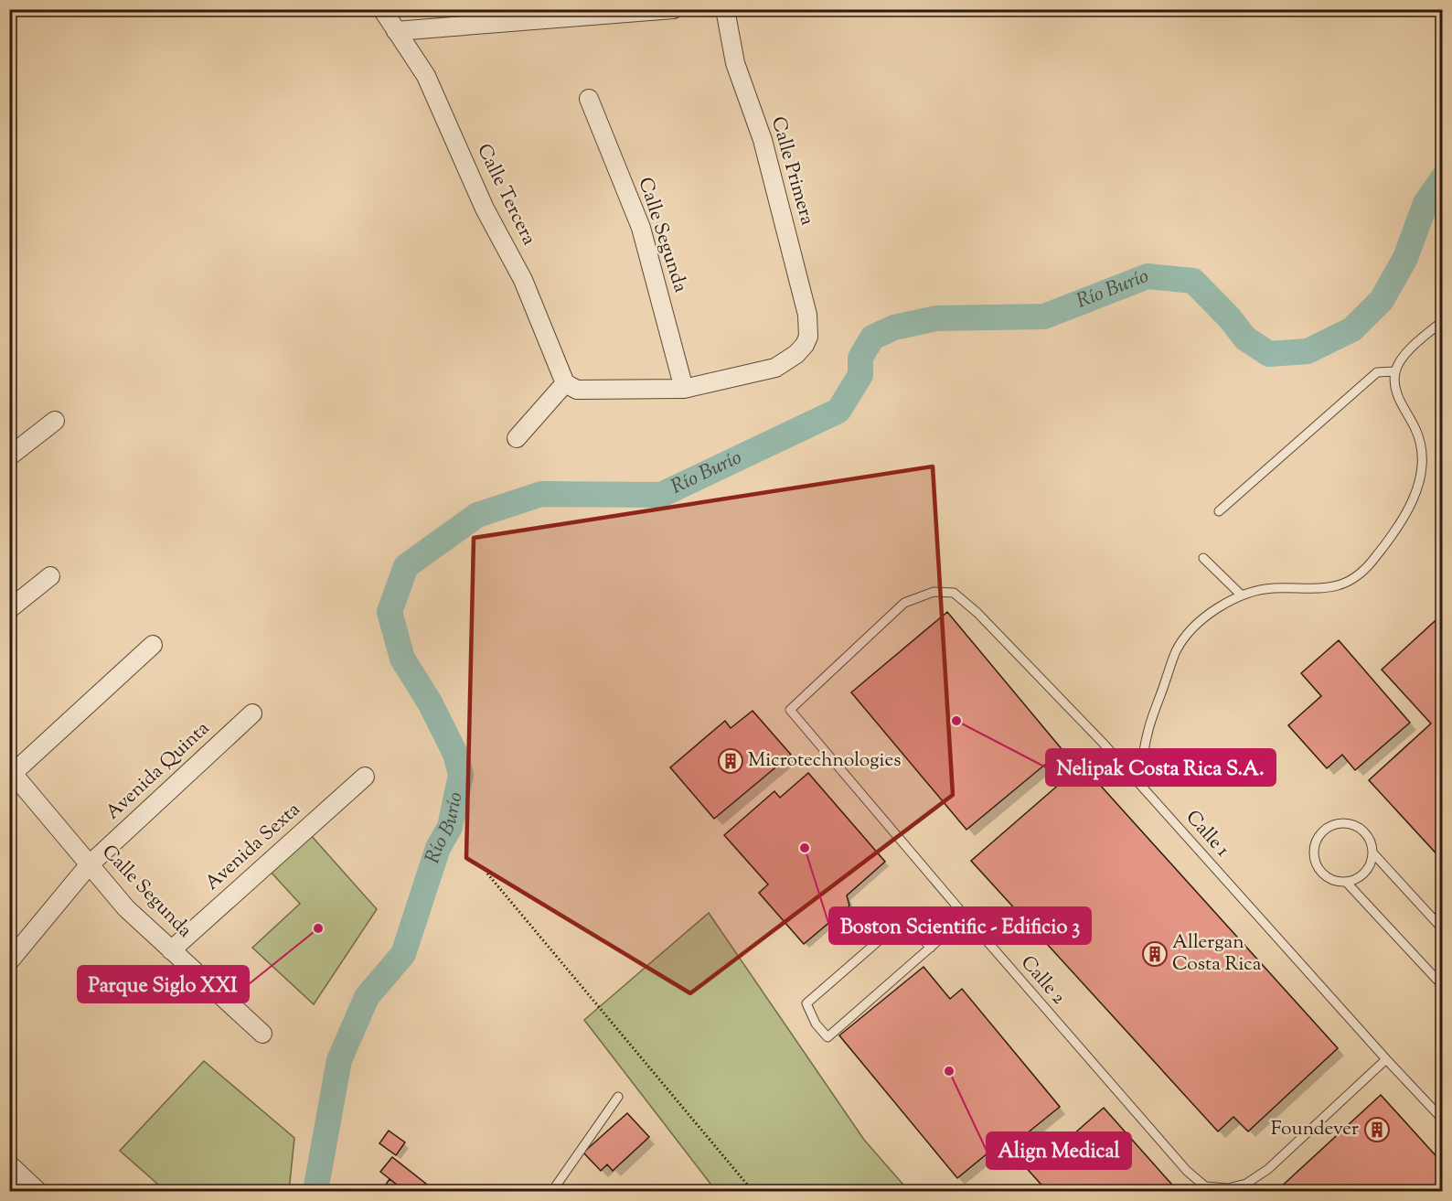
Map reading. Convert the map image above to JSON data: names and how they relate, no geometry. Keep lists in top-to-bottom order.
{
  "streets": {
    "street": [
      "Calle Primera",
      "Calle Tercera",
      "Calle Segunda",
      "Avenida Quinta",
      "Avenida Sexta"
    ],
    "lane": ["Calle 1", "Calle 2"]
  },
  "crossings": [
    ["Calle Primera", "Calle Segunda"],
    ["Calle Segunda", "Avenida Quinta"],
    ["Calle Segunda", "Avenida Sexta"],
    ["Calle 1", "Calle 2"]
  ],
  "water": ["Río Burío"],
  "places": {
    "other": [
      "Nelipak Costa Rica S.A.",
      "Boston Scientific - Edificio 3",
      "Parque Siglo XXI",
      "Align Medical"
    ],
    "building": ["Microtechnologies", "Allergan Costa Rica", "Foundever"]
  }
}
